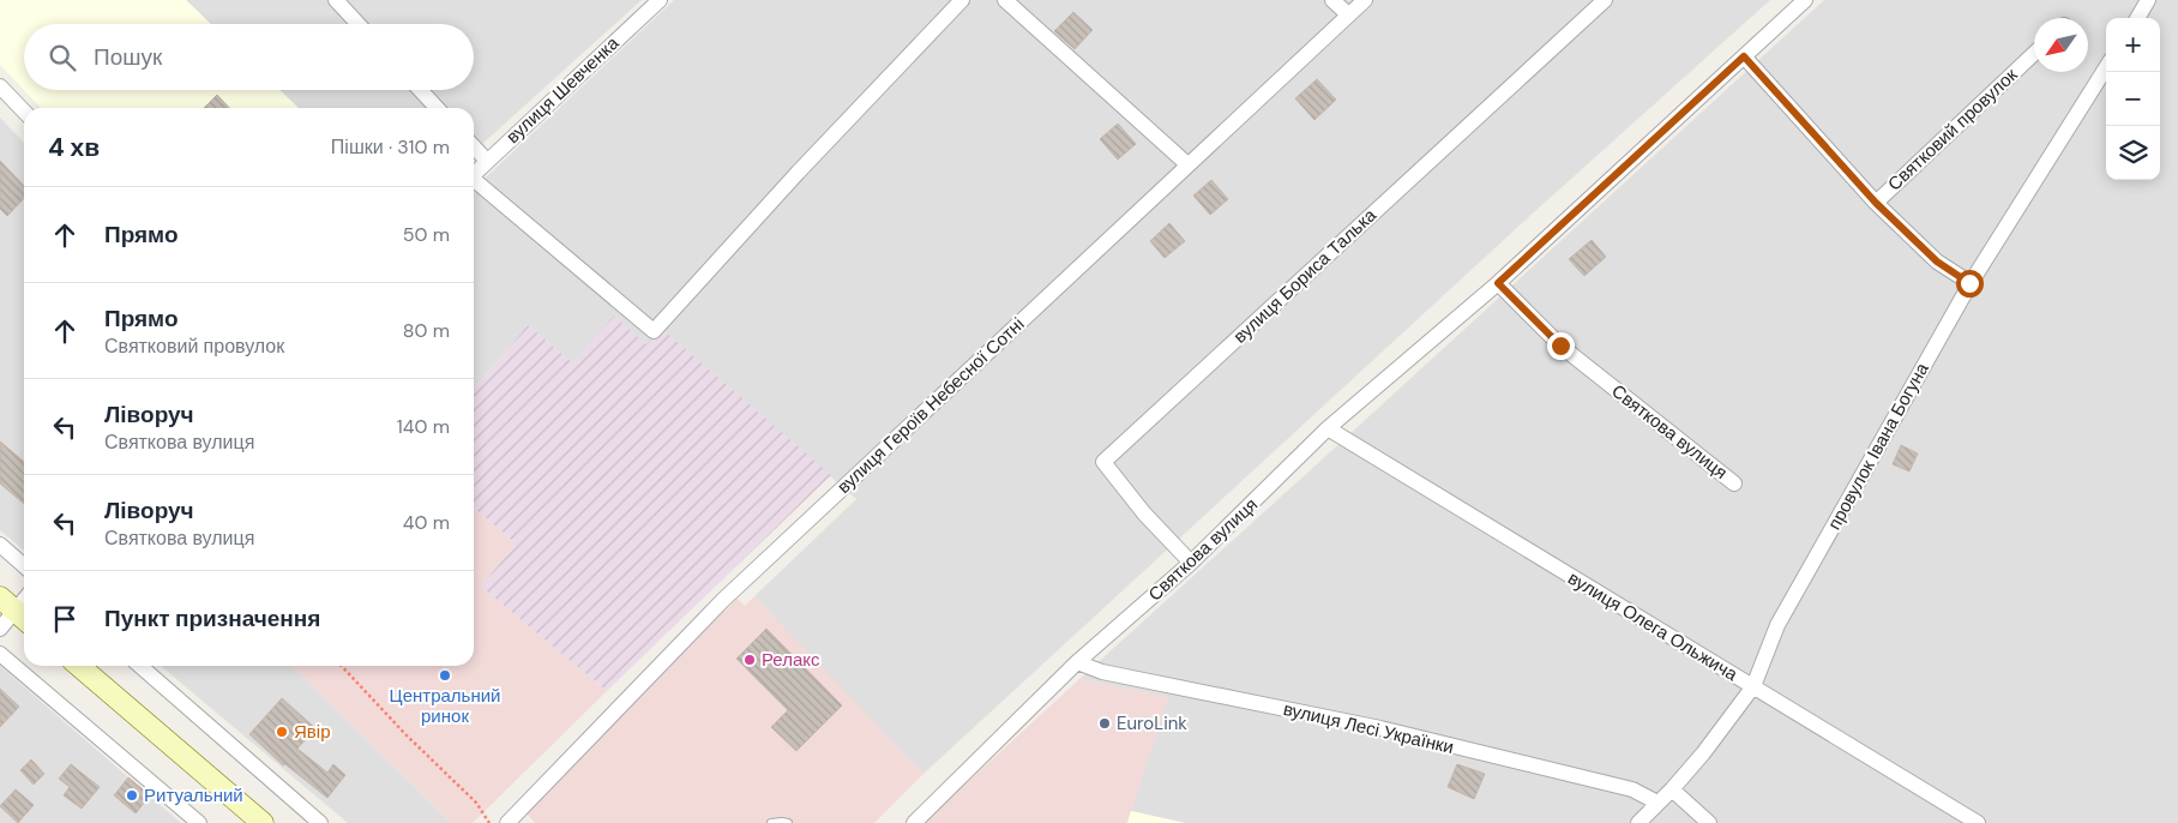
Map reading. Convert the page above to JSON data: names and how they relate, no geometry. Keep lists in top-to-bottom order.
{
  "streets": {
    "street": [
      "вулиця Шевченка",
      "Святковий провулок",
      "вулиця Бориса Талька",
      "вулиця Героїв Небесної Сотні",
      "Святкова вулиця",
      "провулок Івана Богуна",
      "вулиця Олега Ольжича",
      "вулиця Лесі Українки"
    ]
  },
  "crossings": [
    ["Святковий провулок", "Святкова вулиця"],
    ["вулиця Бориса Талька", "Святкова вулиця"],
    ["Святкова вулиця", "вулиця Олега Ольжича"],
    ["Святкова вулиця", "вулиця Лесі Українки"],
    ["провулок Івана Богуна", "вулиця Олега Ольжича"],
    ["провулок Івана Богуна", "вулиця Лесі Українки"]
  ],
  "places": [
    "Релакс",
    "Центральний ринок",
    "EuroLink",
    "Явір",
    "Ритуальний"
  ],
  "north": "bottom left",
  "page": {
    "map_buttons": ["+", "−"],
    "search": "Пошук",
    "heading": ["4 хв", "Пішки · 310 m"],
    "list": [
      ["Прямо", "50 m"],
      ["Прямо", "Святковий провулок", "80 m"],
      ["Ліворуч", "Святкова вулиця", "140 m"],
      ["Ліворуч", "Святкова вулиця", "40 m"],
      "Пункт призначення"
    ]
  }
}
